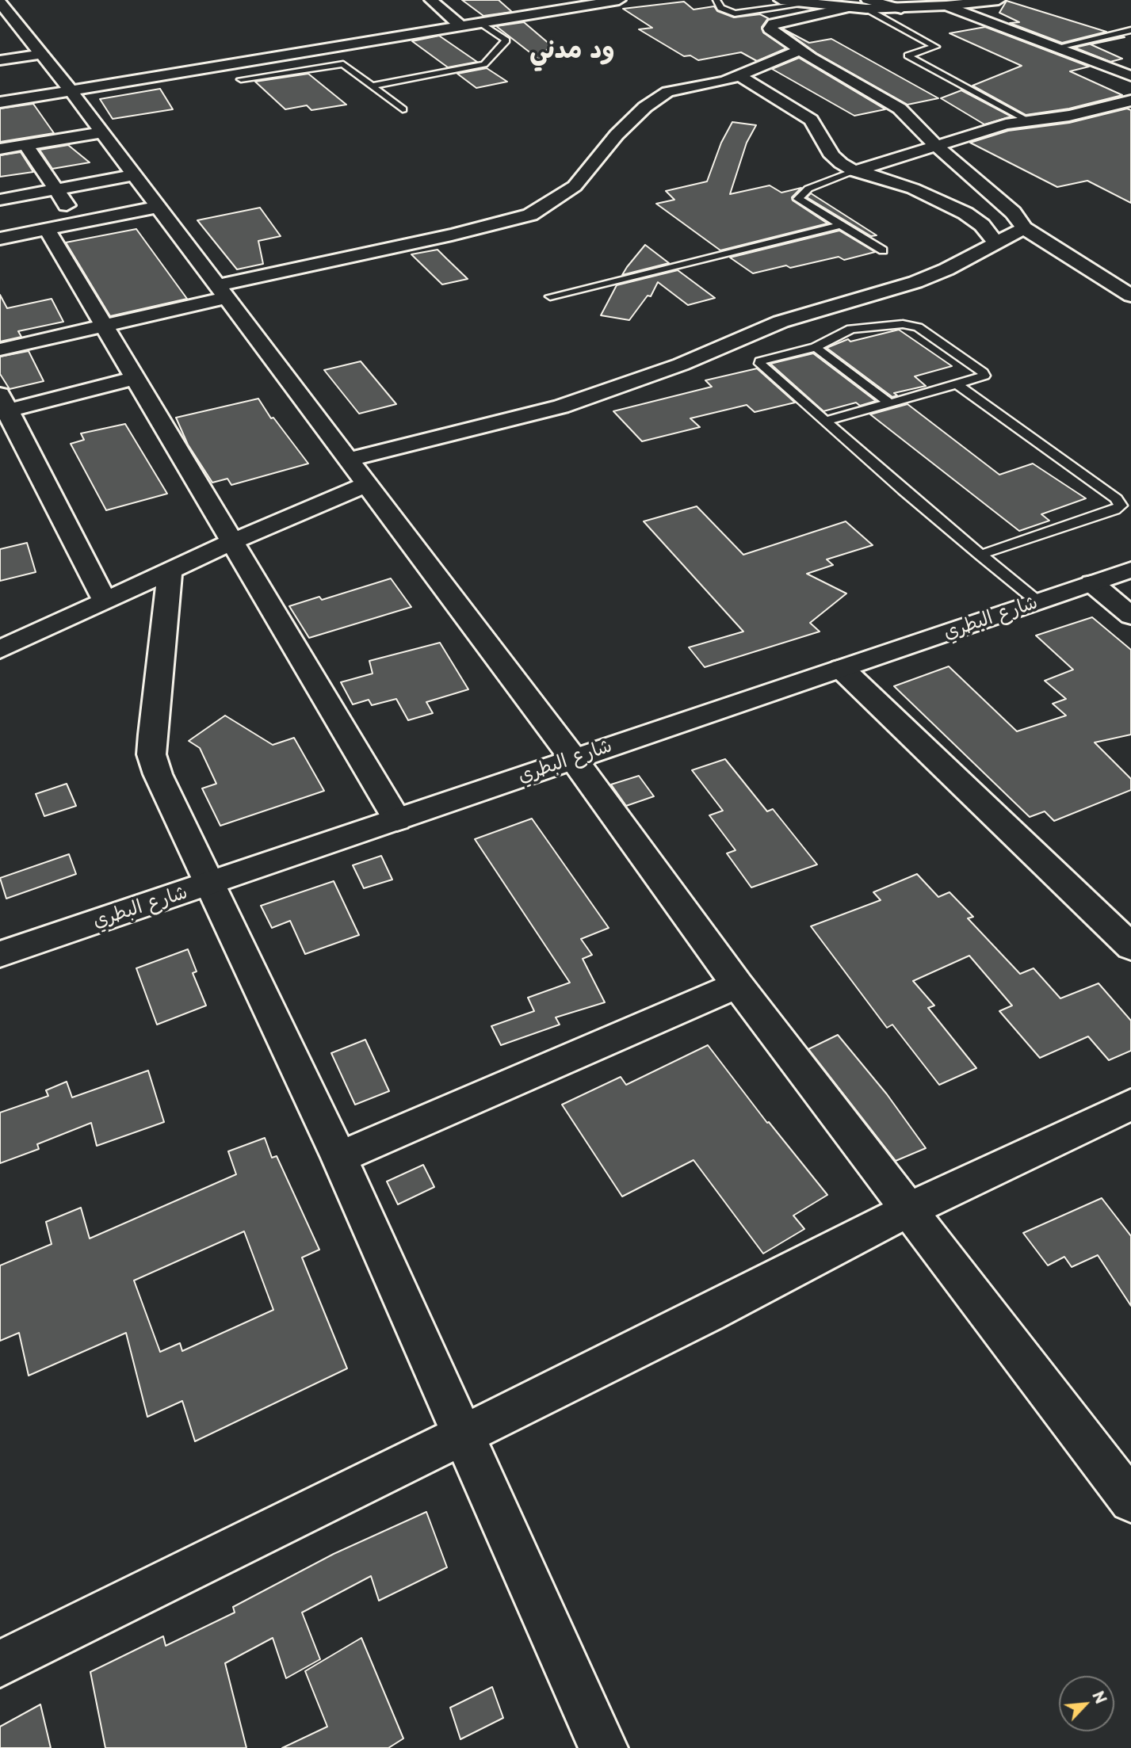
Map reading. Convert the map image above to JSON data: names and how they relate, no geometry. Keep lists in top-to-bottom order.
{
  "streets": {
    "street": ["شارع البطري"]
  },
  "districts": ["ود مدني"],
  "north": "top right"
}
